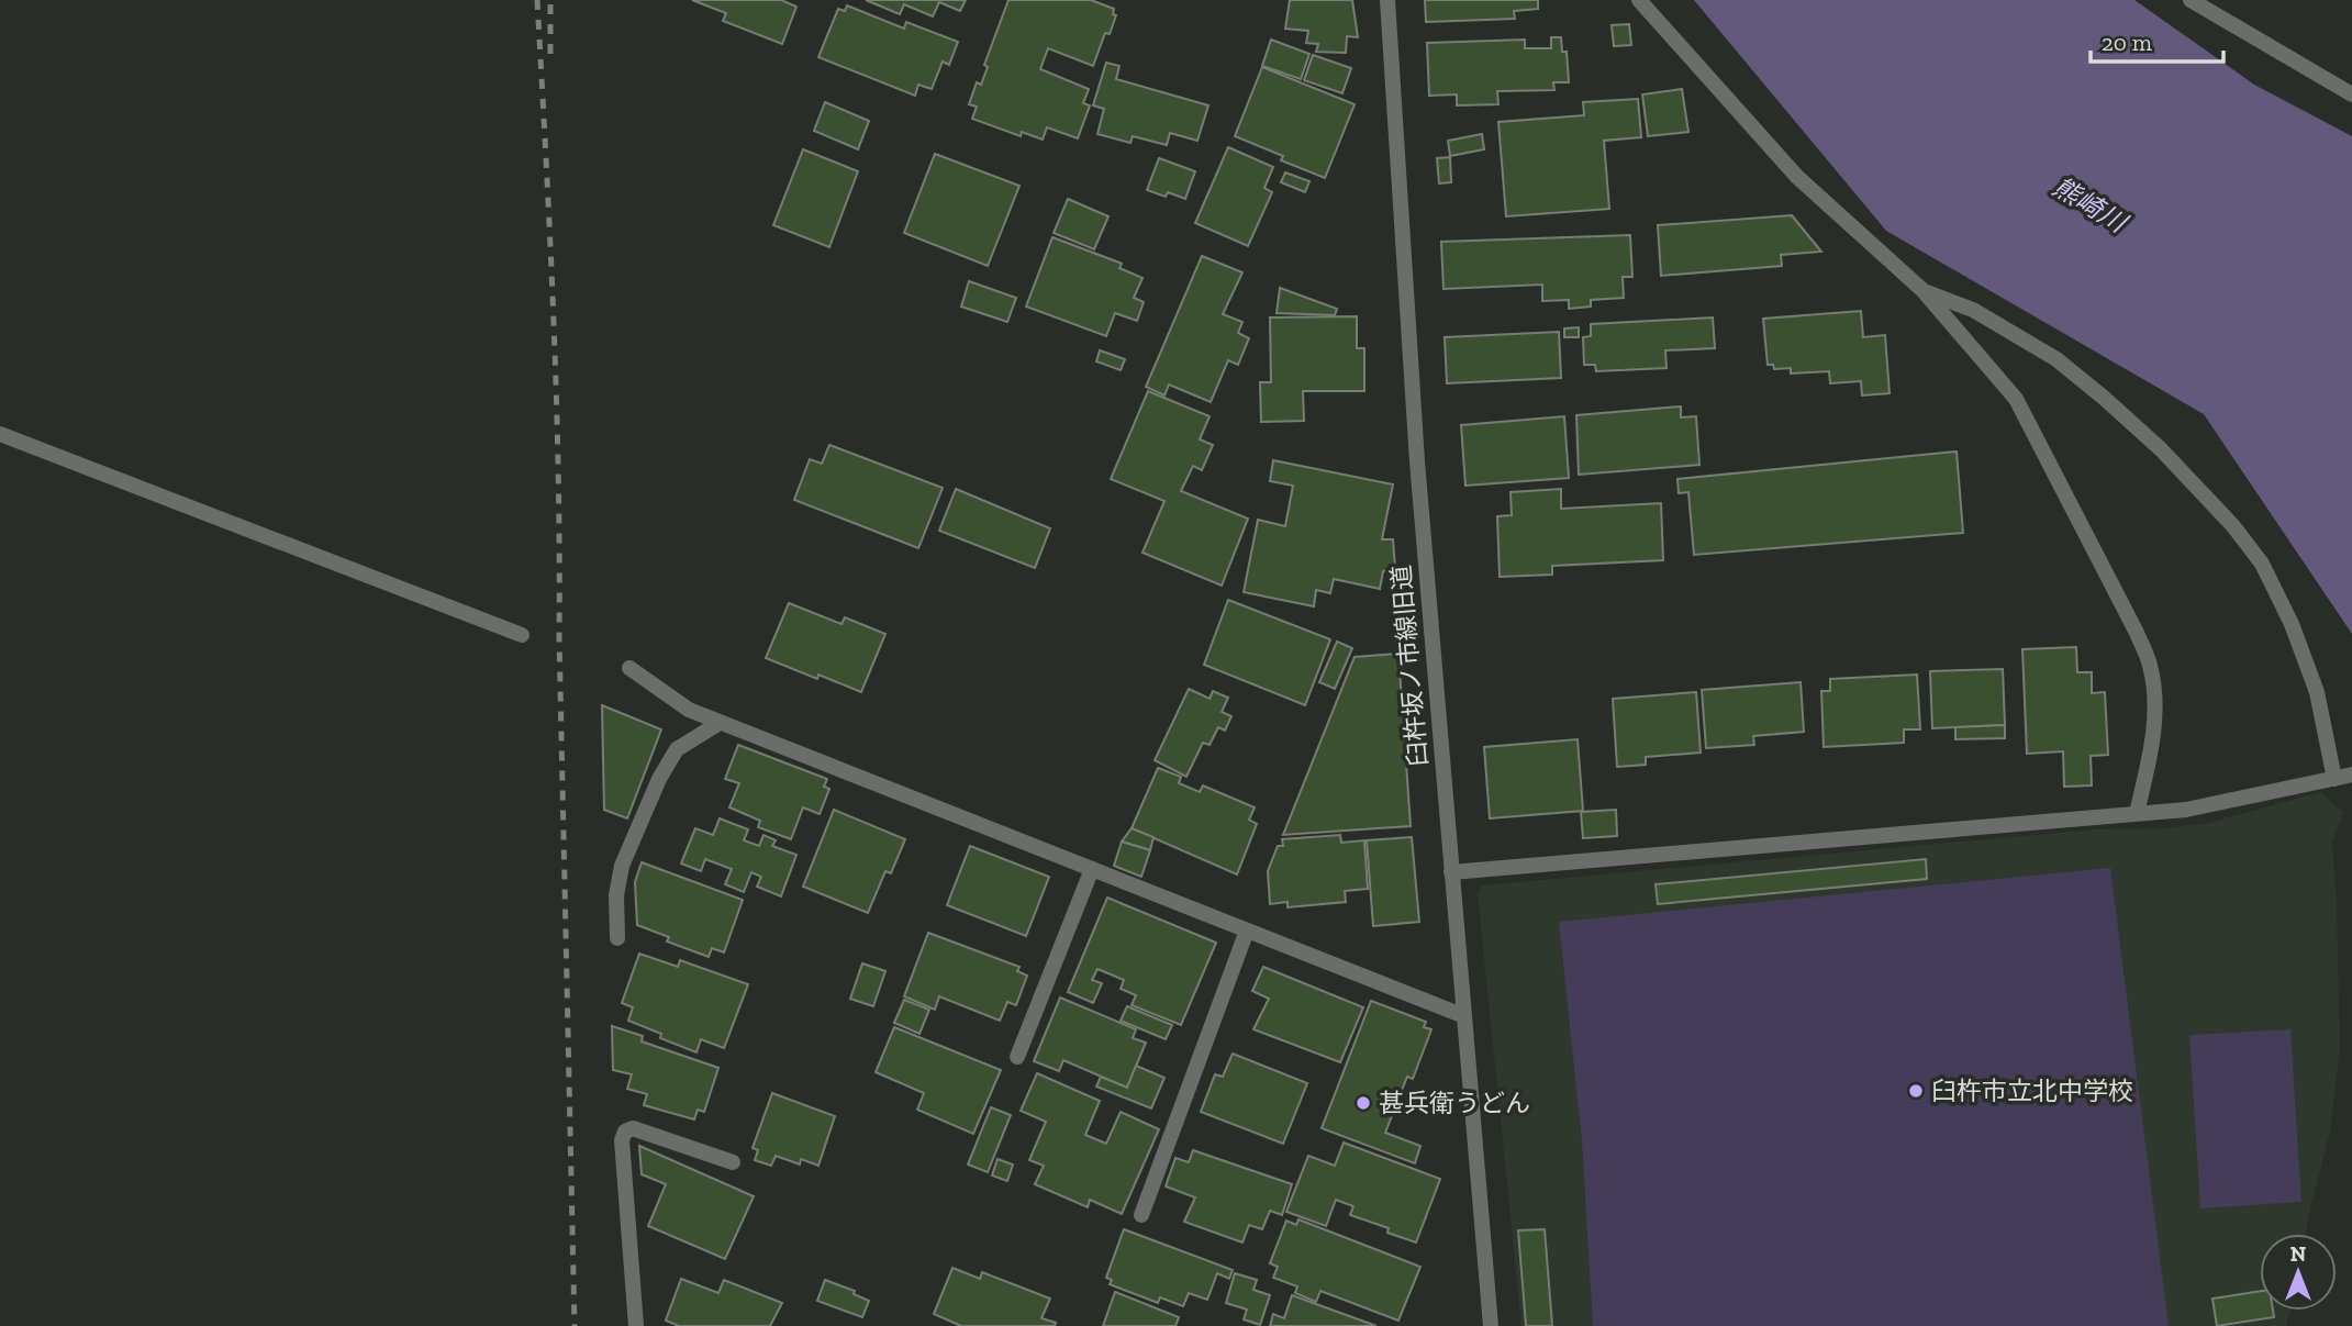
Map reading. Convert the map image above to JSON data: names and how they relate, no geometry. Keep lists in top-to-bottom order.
{
  "streets": {
    "street": ["臼杵坂ノ市線旧道"]
  },
  "water": ["熊崎川"],
  "places": ["臼杵市立北中学校", "甚兵衛うどん"],
  "scale_bar": "20 m",
  "north": "top"
}
